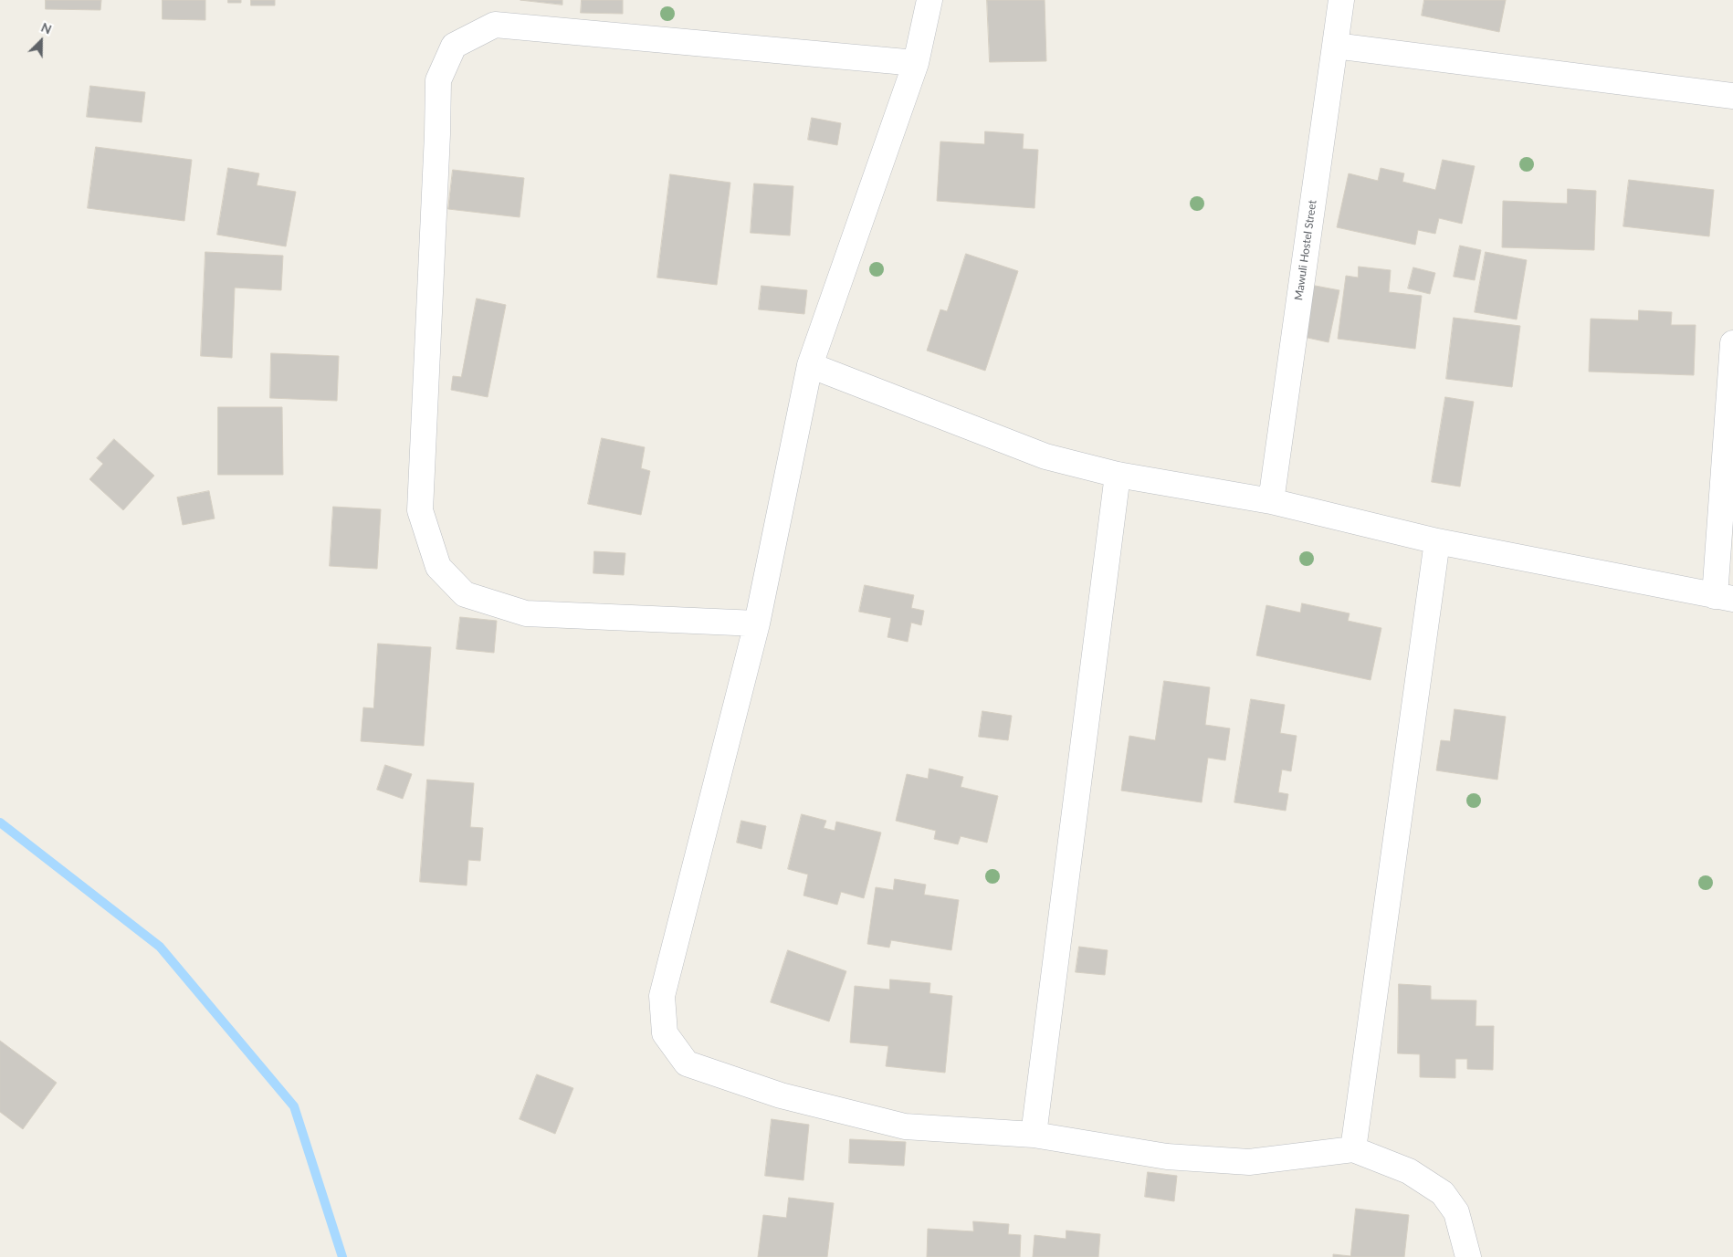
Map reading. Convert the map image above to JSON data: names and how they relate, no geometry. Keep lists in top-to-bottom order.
{
  "streets": {
    "street": ["Mawuli Hostel Street"]
  },
  "north": "top right"
}
